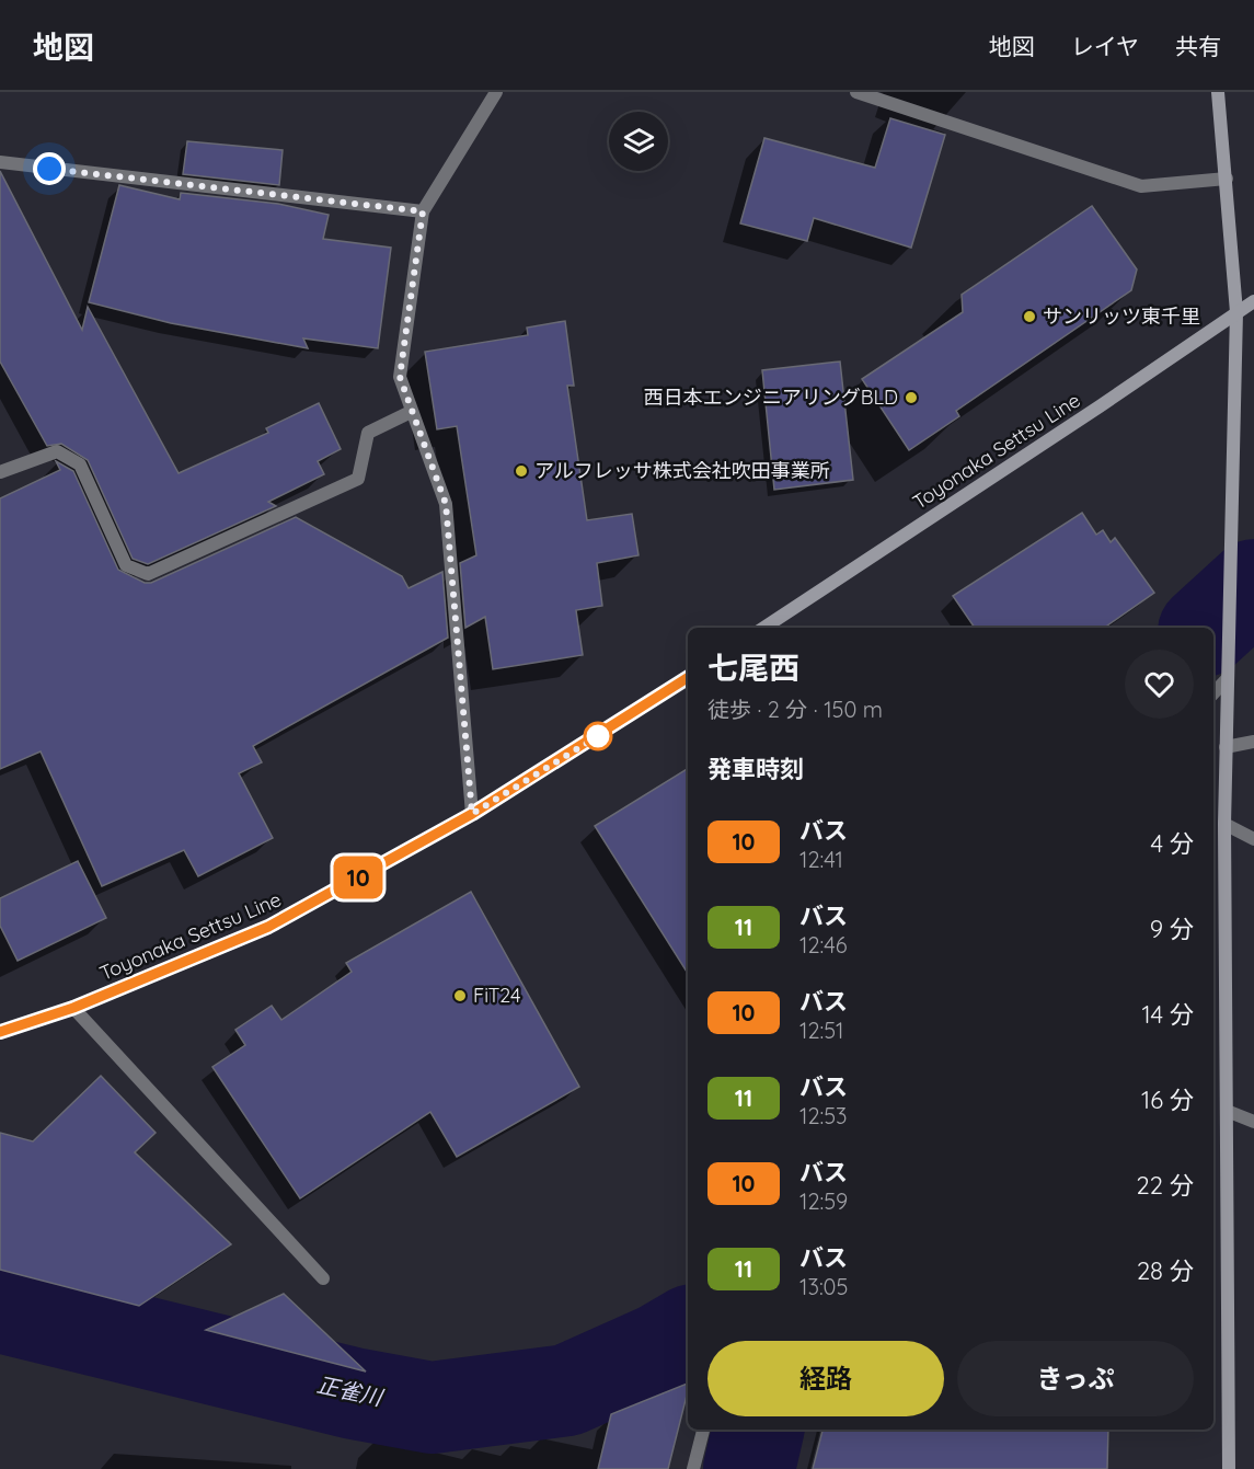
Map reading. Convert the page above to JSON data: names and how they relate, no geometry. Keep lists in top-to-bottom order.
{
  "streets": {
    "street": ["Toyonaka Settsu Line"]
  },
  "water": ["正雀川"],
  "places": [
    "サンリッツ東千里",
    "西日本エンジニアリングBLD",
    "アルフレッサ株式会社吹田事業所",
    "FiT24"
  ],
  "lines": ["bus line 10"],
  "page": {
    "header": "地図",
    "nav": ["地図", "レイヤ", "共有"],
    "on_map": "10",
    "heading": [
      ["七尾西", "徒歩 · 2 分 · 150 m"],
      "発車時刻"
    ],
    "list": [
      {
        "mark": "10",
        "name": "バス",
        "note": "12:41",
        "value": "4 分"
      },
      {
        "mark": "11",
        "name": "バス",
        "note": "12:46",
        "value": "9 分"
      },
      {
        "mark": "10",
        "name": "バス",
        "note": "12:51",
        "value": "14 分"
      },
      {
        "mark": "11",
        "name": "バス",
        "note": "12:53",
        "value": "16 分"
      },
      {
        "mark": "10",
        "name": "バス",
        "note": "12:59",
        "value": "22 分"
      },
      {
        "mark": "11",
        "name": "バス",
        "note": "13:05",
        "value": "28 分"
      }
    ],
    "buttons": ["経路", "きっぷ"]
  }
}
